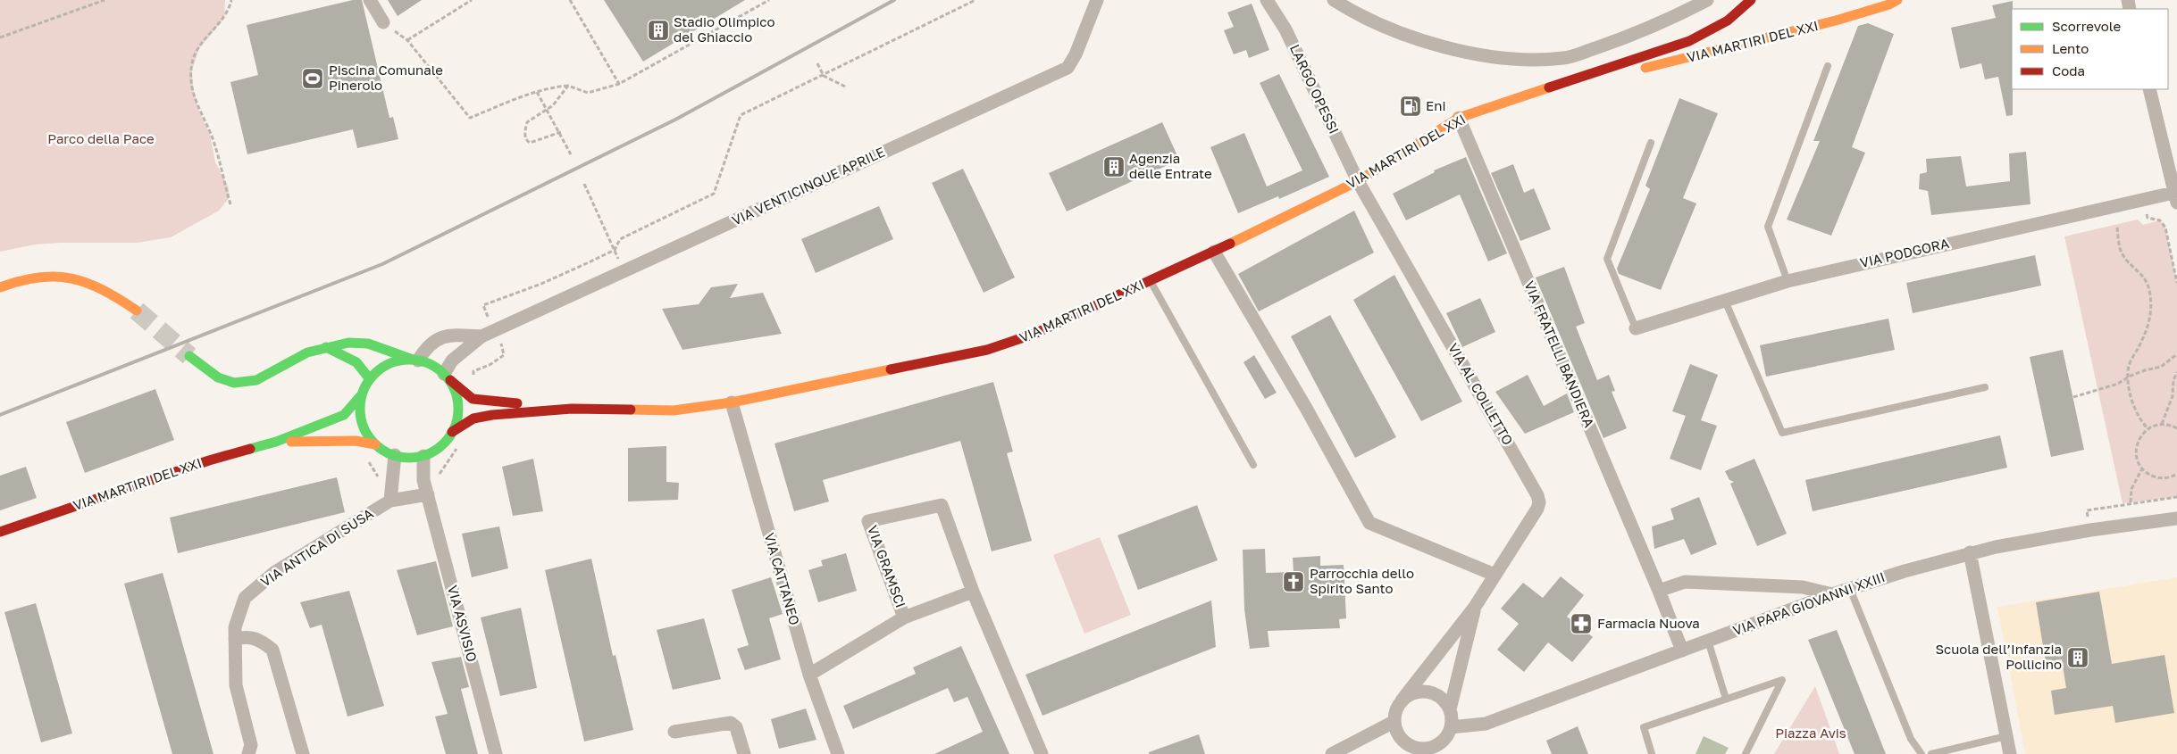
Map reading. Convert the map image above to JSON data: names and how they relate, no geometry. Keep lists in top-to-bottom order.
{
  "streets": {
    "street": [
      "VIA MARTIRI DEL XXI",
      "LARGO OPESSI",
      "VIA VENTICINQUE APRILE",
      "VIA PODGORA",
      "VIA FRATELLI BANDIERA",
      "VIA AL COLLETTO",
      "VIA ANTICA DI SUSA",
      "VIA GRAMSCI",
      "VIA CATTANEO",
      "VIA PAPA GIOVANNI XXIII",
      "VIA ASVISIO"
    ]
  },
  "crossings": [
    ["VIA MARTIRI DEL XXI", "LARGO OPESSI"],
    ["VIA MARTIRI DEL XXI", "VIA FRATELLI BANDIERA"],
    ["VIA MARTIRI DEL XXI", "VIA AL COLLETTO"],
    ["VIA MARTIRI DEL XXI", "VIA CATTANEO"],
    ["VIA MARTIRI DEL XXI", "VIA ASVISIO"],
    ["LARGO OPESSI", "VIA AL COLLETTO"],
    ["VIA FRATELLI BANDIERA", "VIA PAPA GIOVANNI XXIII"],
    ["VIA AL COLLETTO", "VIA PAPA GIOVANNI XXIII"],
    ["VIA GRAMSCI", "VIA CATTANEO"]
  ],
  "parks": ["Parco della Pace", "Piazza Avis"],
  "places": {
    "building": ["Stadio Olimpico del Ghiaccio", "Agenzia delle Entrate", "Scuola dell’Infanzia Pollicino"],
    "sports": ["Piscina Comunale Pinerolo"],
    "fuel station": ["Eni"],
    "church": ["Parrocchia dello Spirito Santo"],
    "pharmacy": ["Farmacia Nuova"]
  },
  "legend": ["Scorrevole", "Lento", "Coda"]
}
